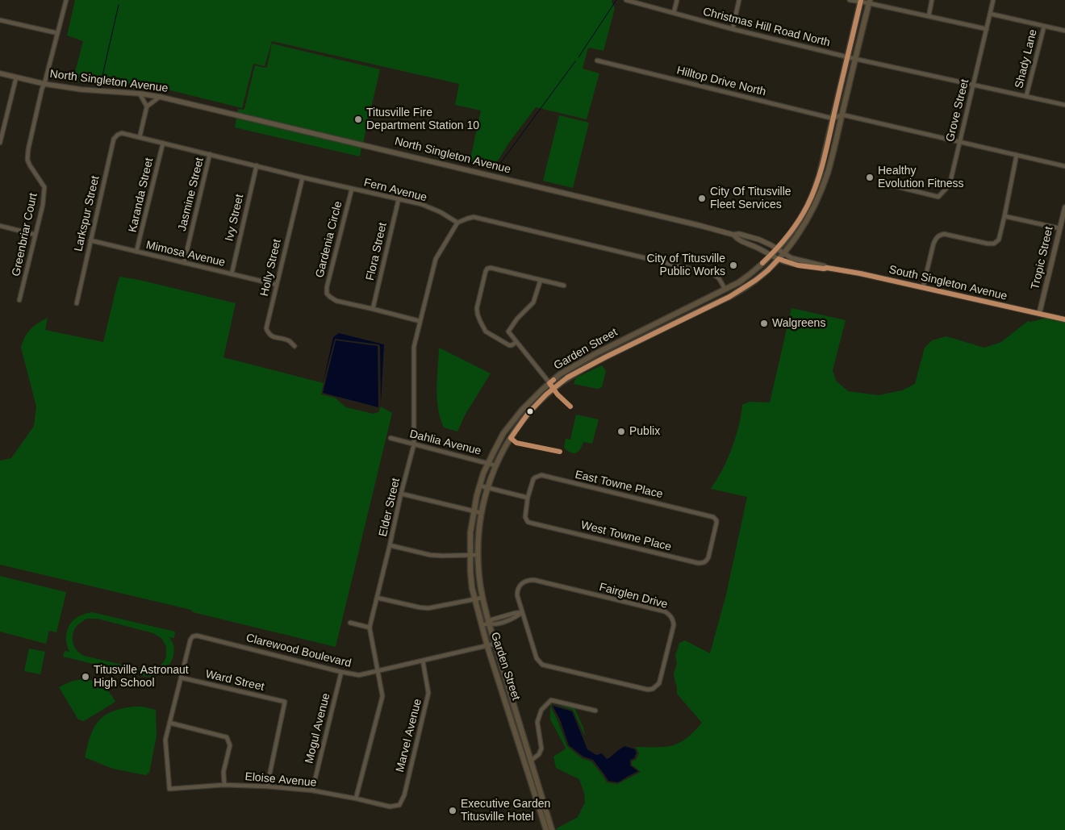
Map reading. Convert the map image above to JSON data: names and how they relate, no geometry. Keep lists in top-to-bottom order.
{
  "streets": {
    "main road": ["Garden Street"],
    "street": [
      "Christmas Hill Road North",
      "Shady Lane",
      "North Singleton Avenue",
      "Hilltop Drive North",
      "Grove Street",
      "Fern Avenue",
      "Jasmine Street",
      "Karanda Street",
      "Larkspur Street",
      "Ivy Street",
      "Greenbriar Court",
      "Gardenia Circle",
      "Flora Street",
      "Mimosa Avenue",
      "Tropic Street",
      "Holly Street",
      "South Singleton Avenue",
      "Dahlia Avenue",
      "East Towne Place",
      "Elder Street",
      "West Towne Place",
      "Fairglen Drive",
      "Clarewood Boulevard",
      "Ward Street",
      "Mogul Avenue",
      "Marvel Avenue",
      "Eloise Avenue"
    ]
  },
  "crossings": [
    ["Christmas Hill Road North", "Shady Lane"],
    ["Christmas Hill Road North", "Grove Street"],
    ["Christmas Hill Road North", "Garden Street"],
    ["North Singleton Avenue", "Greenbriar Court"],
    ["North Singleton Avenue", "South Singleton Avenue"],
    ["North Singleton Avenue", "Garden Street"],
    ["Hilltop Drive North", "Garden Street"],
    ["Fern Avenue", "Jasmine Street"],
    ["Fern Avenue", "Karanda Street"],
    ["Fern Avenue", "Larkspur Street"],
    ["Fern Avenue", "Ivy Street"],
    ["Fern Avenue", "Gardenia Circle"],
    ["Fern Avenue", "Flora Street"],
    ["Fern Avenue", "Holly Street"],
    ["Fern Avenue", "Elder Street"],
    ["Jasmine Street", "Mimosa Avenue"],
    ["Karanda Street", "Mimosa Avenue"],
    ["Larkspur Street", "Mimosa Avenue"],
    ["Ivy Street", "Mimosa Avenue"],
    ["Gardenia Circle", "Flora Street"],
    ["Gardenia Circle", "Elder Street"],
    ["Mimosa Avenue", "Holly Street"],
    ["Tropic Street", "South Singleton Avenue"],
    ["South Singleton Avenue", "Garden Street"],
    ["Garden Street", "Dahlia Avenue"],
    ["Garden Street", "Clarewood Boulevard"],
    ["Dahlia Avenue", "Elder Street"],
    ["East Towne Place", "West Towne Place"],
    ["Elder Street", "Clarewood Boulevard"],
    ["Elder Street", "Eloise Avenue"],
    ["Clarewood Boulevard", "Ward Street"],
    ["Clarewood Boulevard", "Mogul Avenue"],
    ["Clarewood Boulevard", "Marvel Avenue"],
    ["Ward Street", "Eloise Avenue"],
    ["Mogul Avenue", "Eloise Avenue"],
    ["Marvel Avenue", "Eloise Avenue"]
  ],
  "places": [
    "Titusville Fire Department Station 10",
    "Healthy Evolution Fitness",
    "City Of Titusville Fleet Services",
    "City of Titusville Public Works",
    "Walgreens",
    "Publix",
    "Titusville Astronaut High School",
    "Executive Garden Titusville Hotel"
  ]
}
